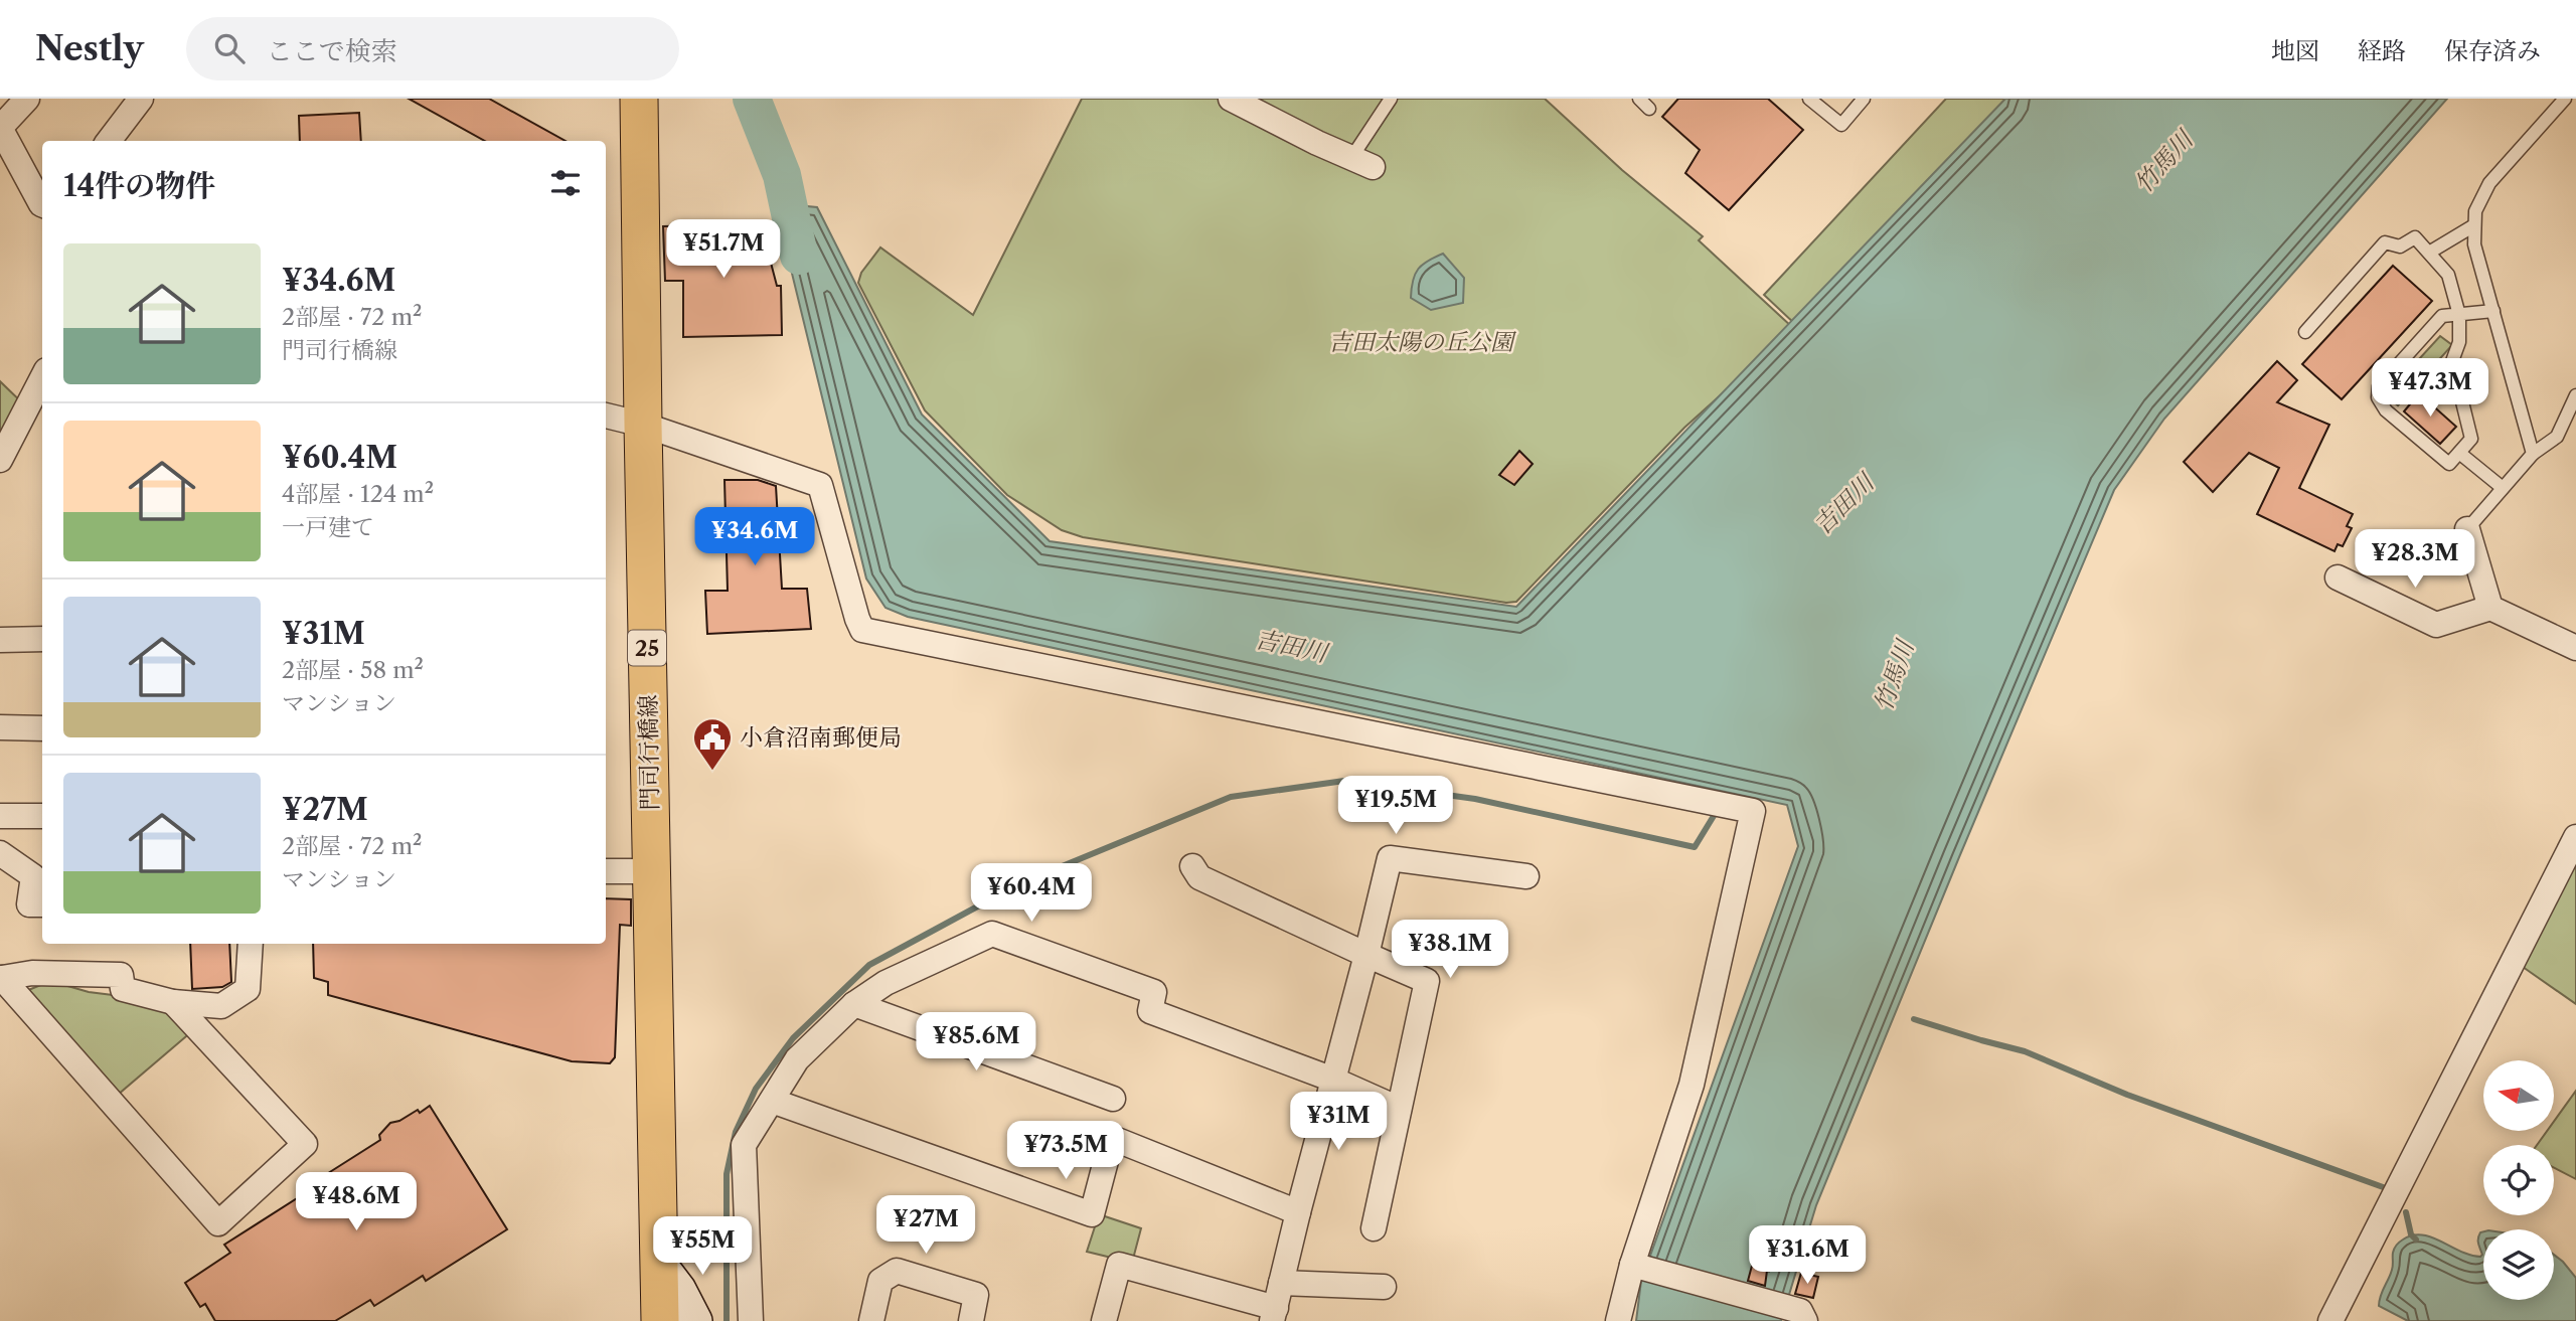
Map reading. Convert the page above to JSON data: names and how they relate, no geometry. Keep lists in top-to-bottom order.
{
  "streets": {
    "main road": ["25", "門司行橋線"]
  },
  "water": ["竹馬川", "吉田川"],
  "parks": ["吉田太陽の丘公園"],
  "places": {
    "public building": ["小倉沼南郵便局"]
  },
  "north": "left",
  "page": {
    "header": "Nestly",
    "search": "ここで検索",
    "nav": ["地図", "経路", "保存済み"],
    "heading": "14件の物件",
    "price": [
      "¥51.7M",
      "¥47.3M",
      "¥34.6M",
      "¥28.3M",
      "¥19.5M",
      "¥60.4M",
      "¥38.1M",
      "¥85.6M",
      "¥31M",
      "¥73.5M",
      "¥48.6M",
      "¥27M",
      "¥55M",
      "¥31.6M"
    ],
    "list": [
      {
        "name": "¥34.6M",
        "note": "2部屋 · 72 m² · 門司行橋線"
      },
      {
        "name": "¥60.4M",
        "note": "4部屋 · 124 m² · 一戸建て"
      },
      {
        "name": "¥31M",
        "note": "2部屋 · 58 m² · マンション"
      },
      {
        "name": "¥27M",
        "note": "2部屋 · 72 m² · マンション"
      }
    ]
  }
}
